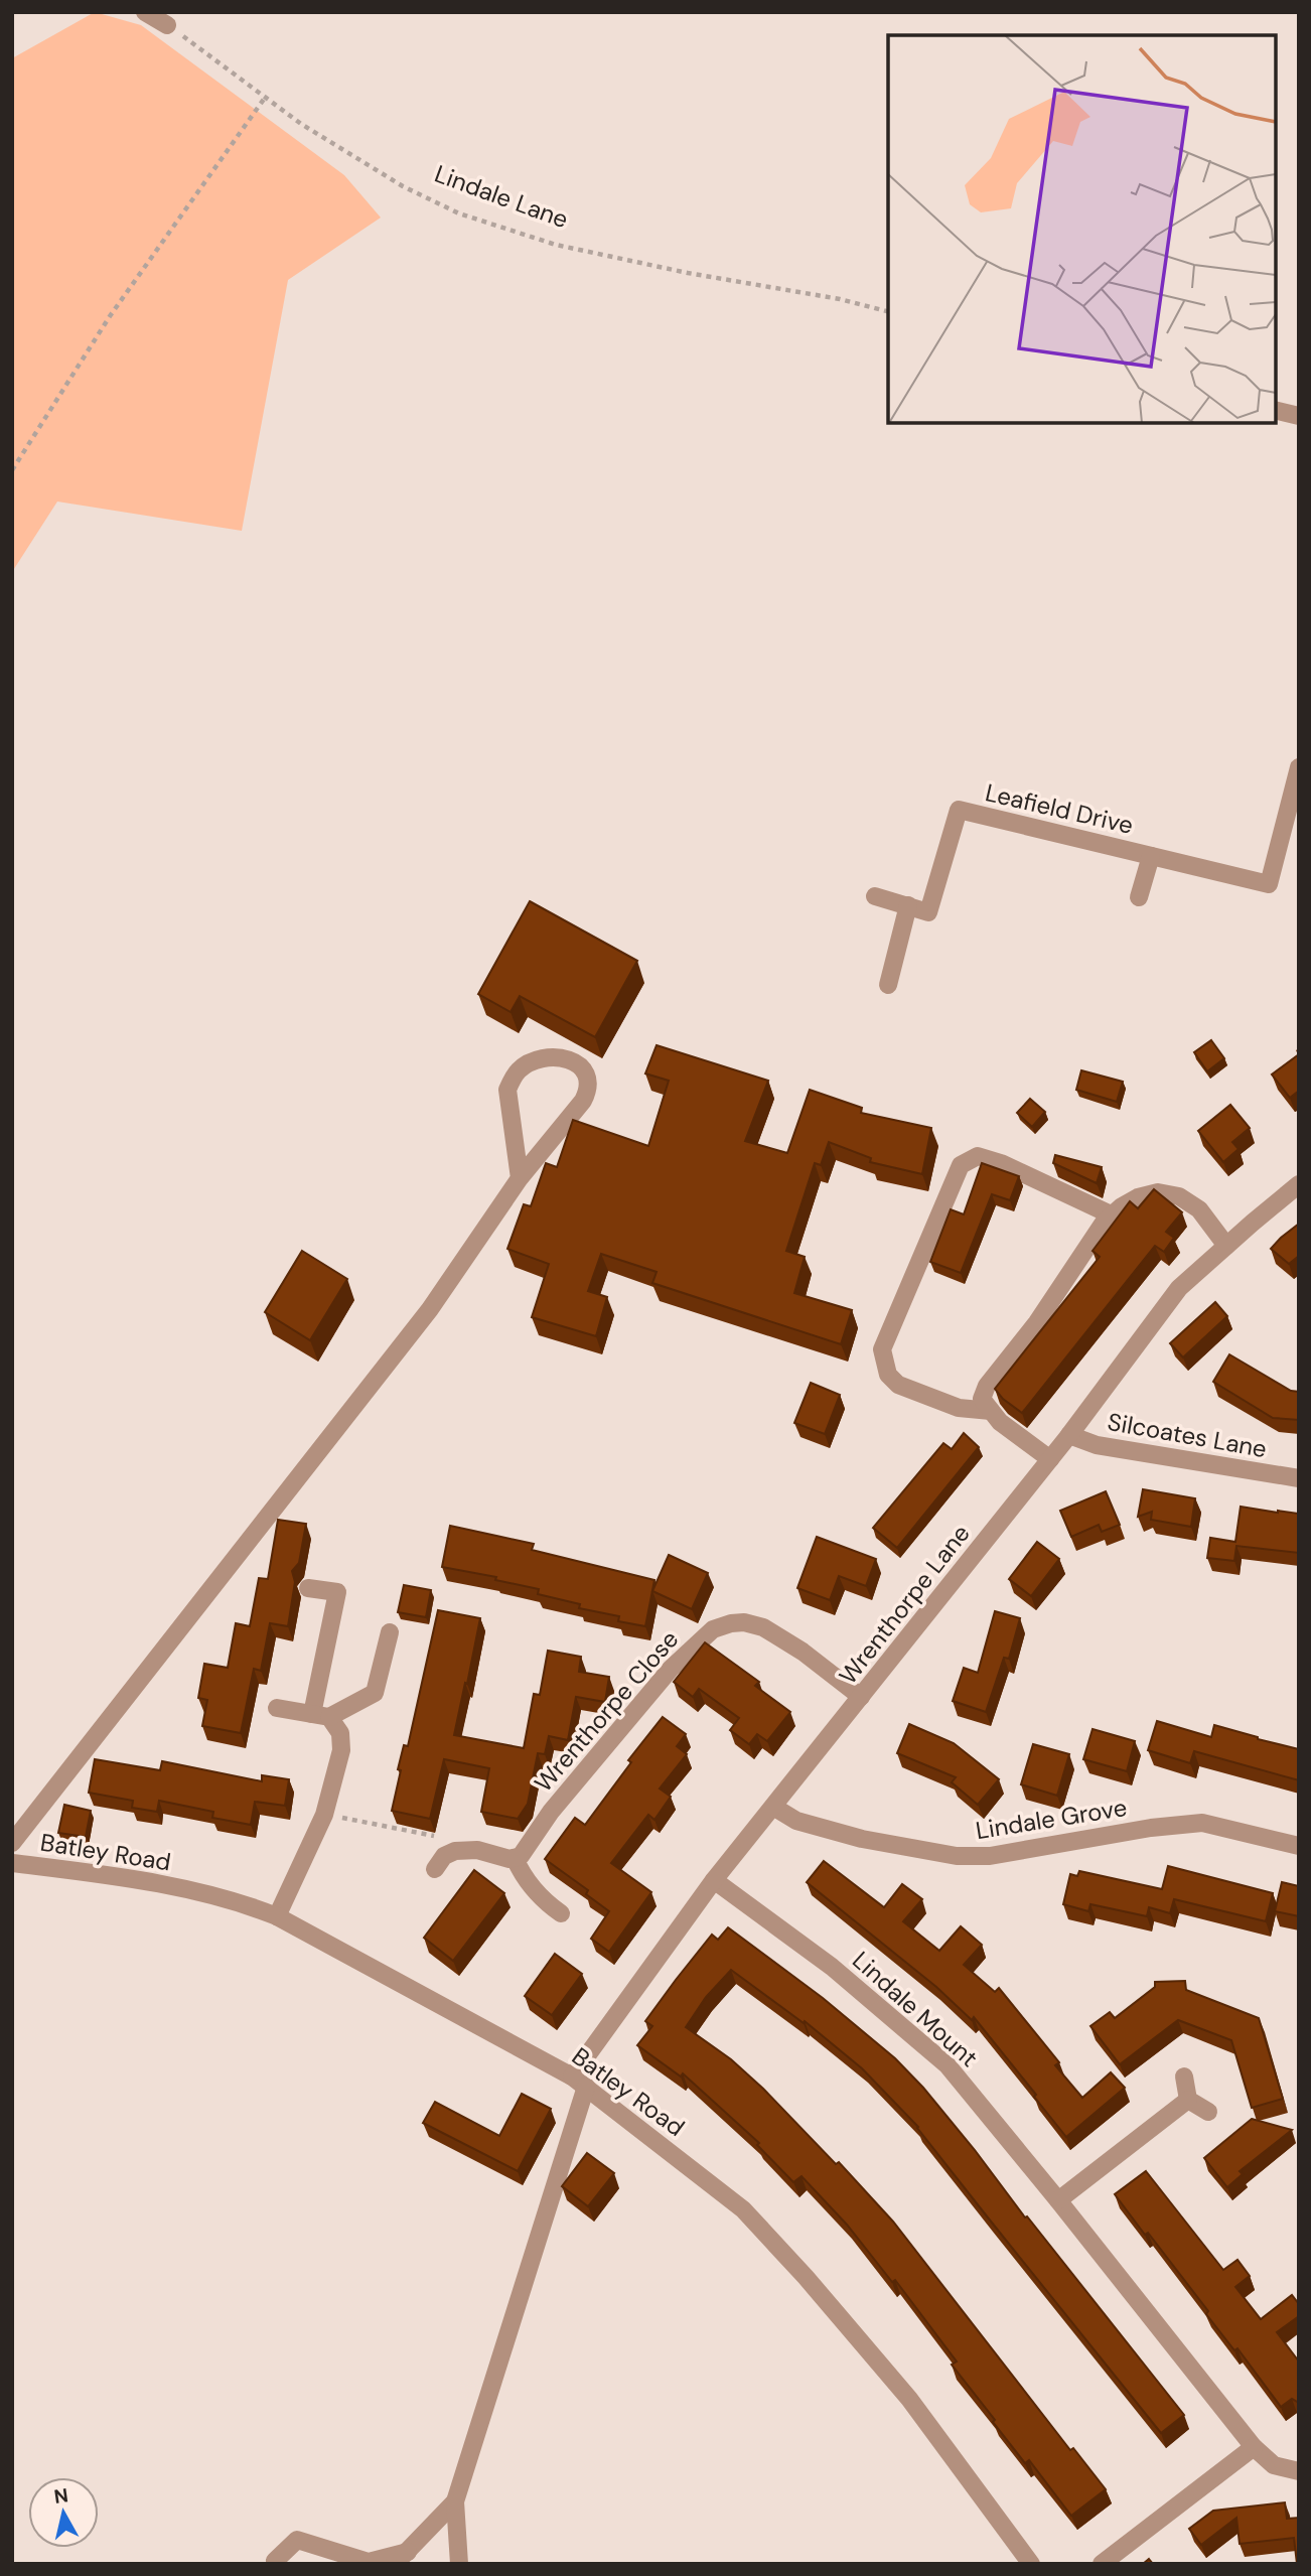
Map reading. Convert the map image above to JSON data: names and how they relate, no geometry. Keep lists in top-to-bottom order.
{
  "streets": {
    "street": [
      "Leafield Drive",
      "Silcoates Lane",
      "Wrenthorpe Lane",
      "Wrenthorpe Close",
      "Lindale Grove",
      "Batley Road",
      "Lindale Mount"
    ],
    "path": ["Lindale Lane"]
  },
  "crossings": [
    ["Silcoates Lane", "Wrenthorpe Lane"],
    ["Wrenthorpe Lane", "Wrenthorpe Close"],
    ["Wrenthorpe Lane", "Lindale Grove"],
    ["Wrenthorpe Lane", "Batley Road"],
    ["Wrenthorpe Lane", "Lindale Mount"]
  ],
  "north": "top"
}
